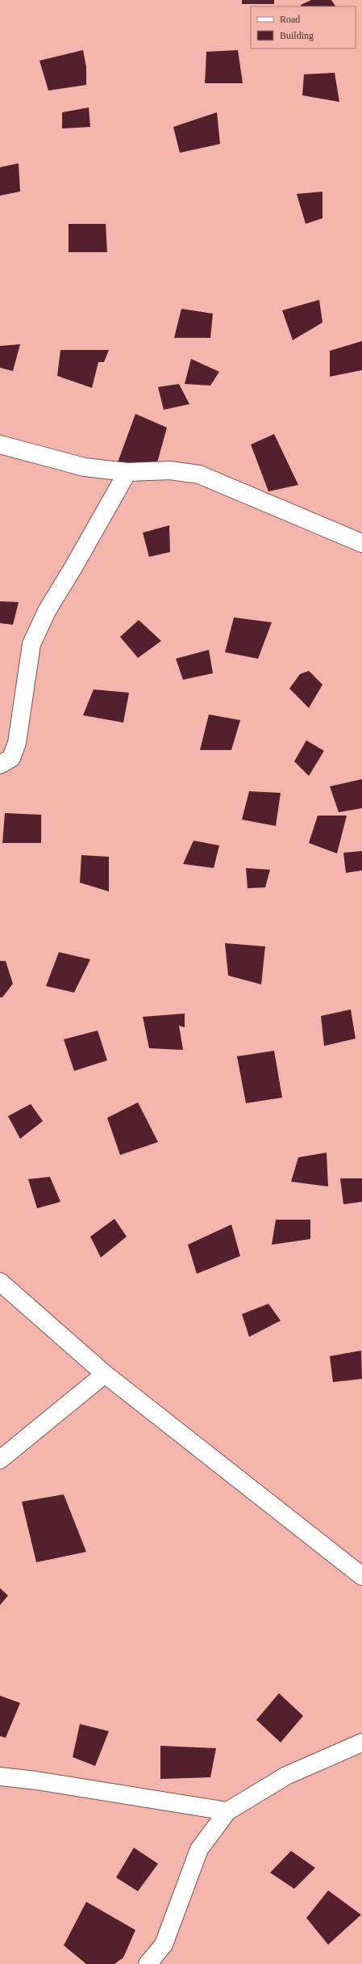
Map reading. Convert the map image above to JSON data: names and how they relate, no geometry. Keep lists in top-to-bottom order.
{
  "legend": ["Road", "Building"]
}
